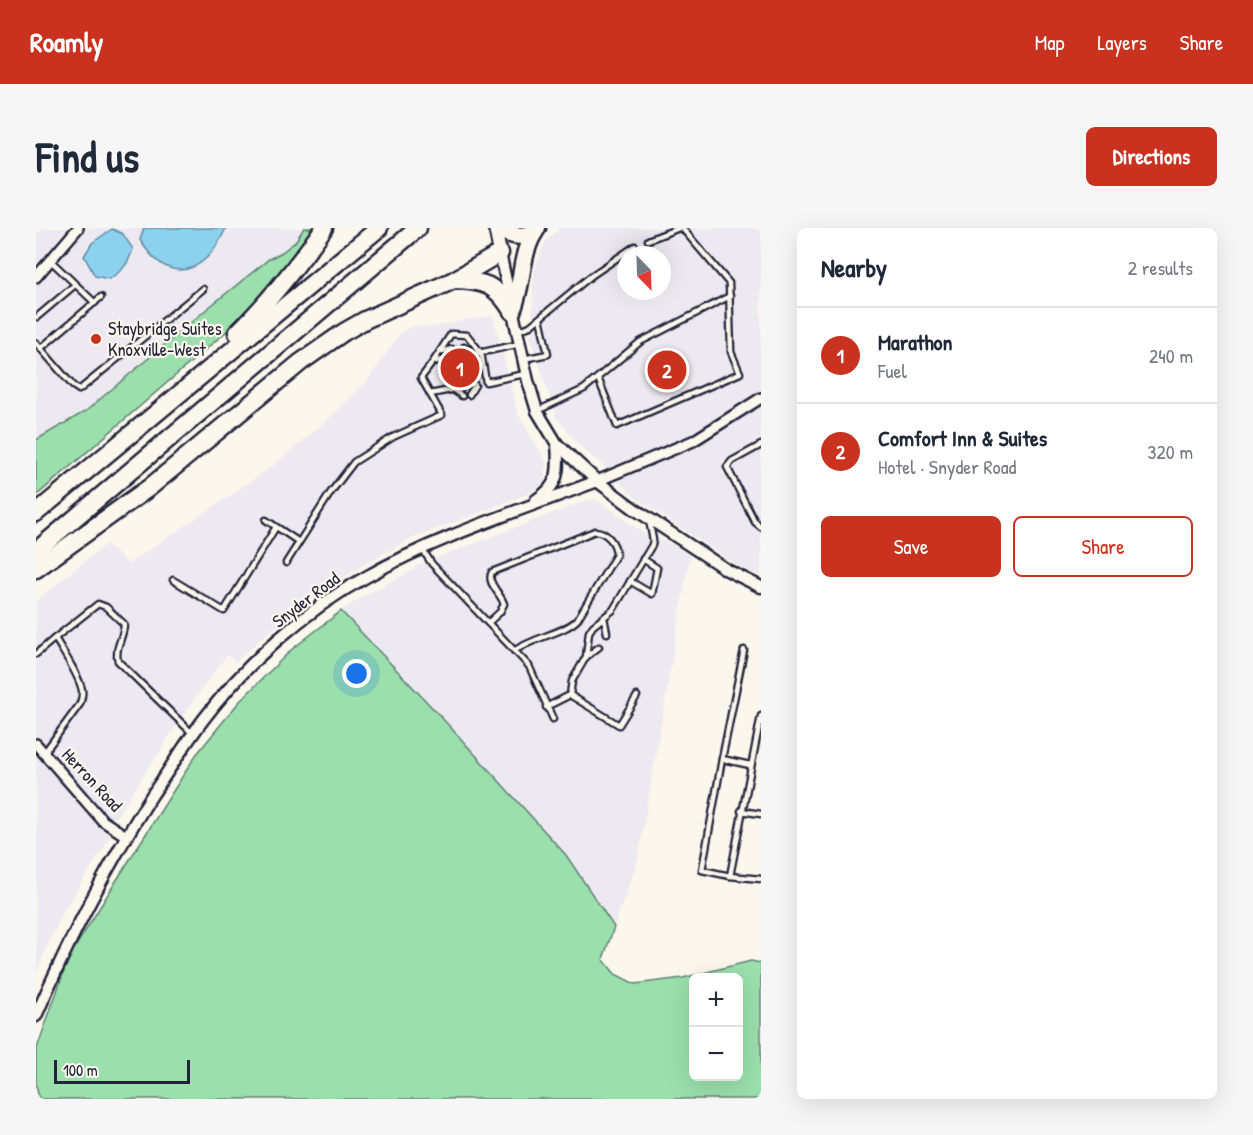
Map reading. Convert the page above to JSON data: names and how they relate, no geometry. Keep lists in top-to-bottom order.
{
  "streets": {
    "street": ["Snyder Road", "Herron Road"]
  },
  "crossings": [
    ["Snyder Road", "Herron Road"]
  ],
  "places": ["Staybridge Suites Knoxville-West"],
  "scale_bar": "100 m",
  "north": "bottom right",
  "page": {
    "header": "Roamly",
    "nav": ["Map", "Layers", "Share"],
    "buttons": [
      "Directions",
      ["Save", "Share"]
    ],
    "title": "Find us",
    "heading": ["Nearby", "2 results"],
    "list": [
      {
        "mark": "1",
        "name": "Marathon",
        "note": "Fuel",
        "value": "240 m"
      },
      {
        "mark": "2",
        "name": "Comfort Inn & Suites",
        "note": "Hotel · Snyder Road",
        "value": "320 m"
      }
    ],
    "pins": ["1", "2"],
    "map_buttons": ["+", "−"],
    "scale": "100 m"
  }
}
